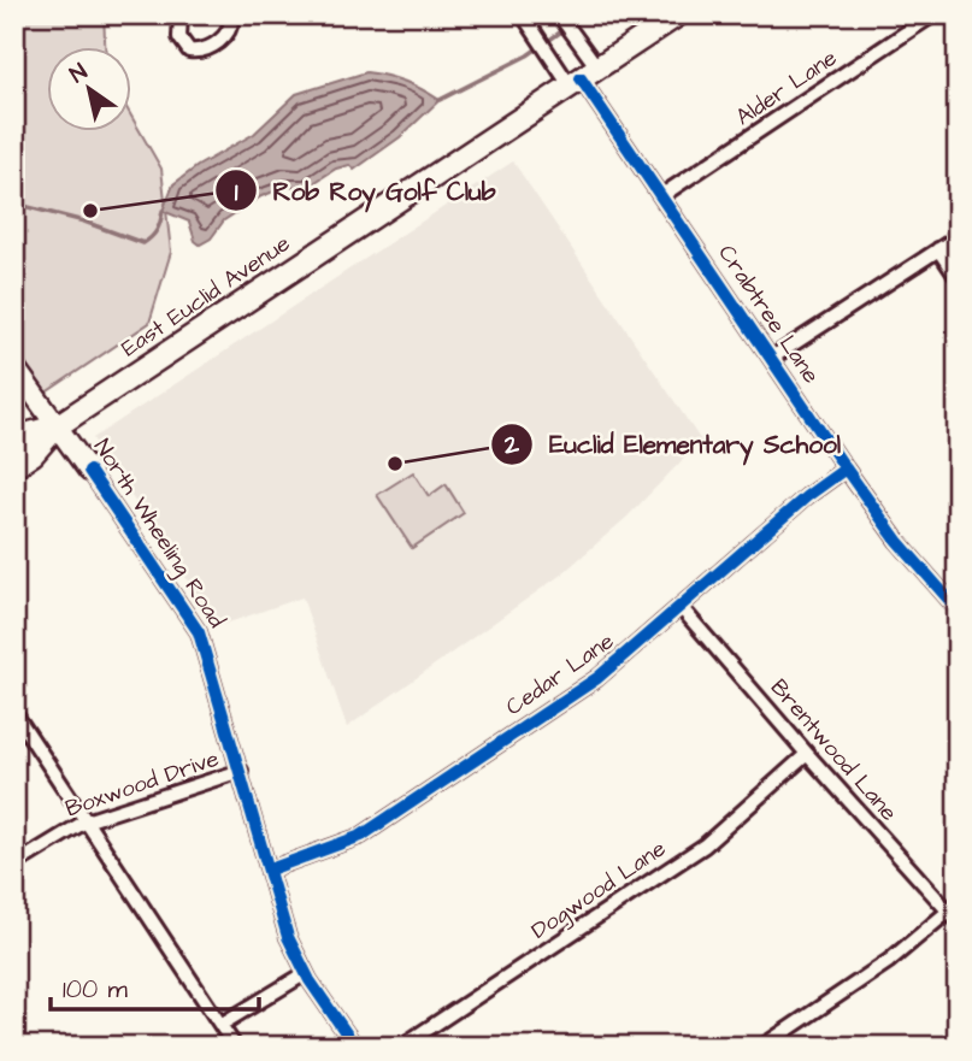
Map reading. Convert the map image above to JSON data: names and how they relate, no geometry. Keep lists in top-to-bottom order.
{
  "streets": {
    "main road": ["East Euclid Avenue"],
    "street": [
      "Alder Lane",
      "Crabtree Lane",
      "North Wheeling Road",
      "Cedar Lane",
      "Brentwood Lane",
      "Boxwood Drive",
      "Dogwood Lane"
    ]
  },
  "crossings": [
    ["Alder Lane", "Crabtree Lane"],
    ["East Euclid Avenue", "Crabtree Lane"],
    ["East Euclid Avenue", "North Wheeling Road"],
    ["Crabtree Lane", "Cedar Lane"],
    ["North Wheeling Road", "Cedar Lane"],
    ["North Wheeling Road", "Boxwood Drive"],
    ["Cedar Lane", "Brentwood Lane"],
    ["Brentwood Lane", "Dogwood Lane"]
  ],
  "places": ["Rob Roy Golf Club", "Euclid Elementary School"],
  "scale_bar": "100 m",
  "north": "top left"
}
